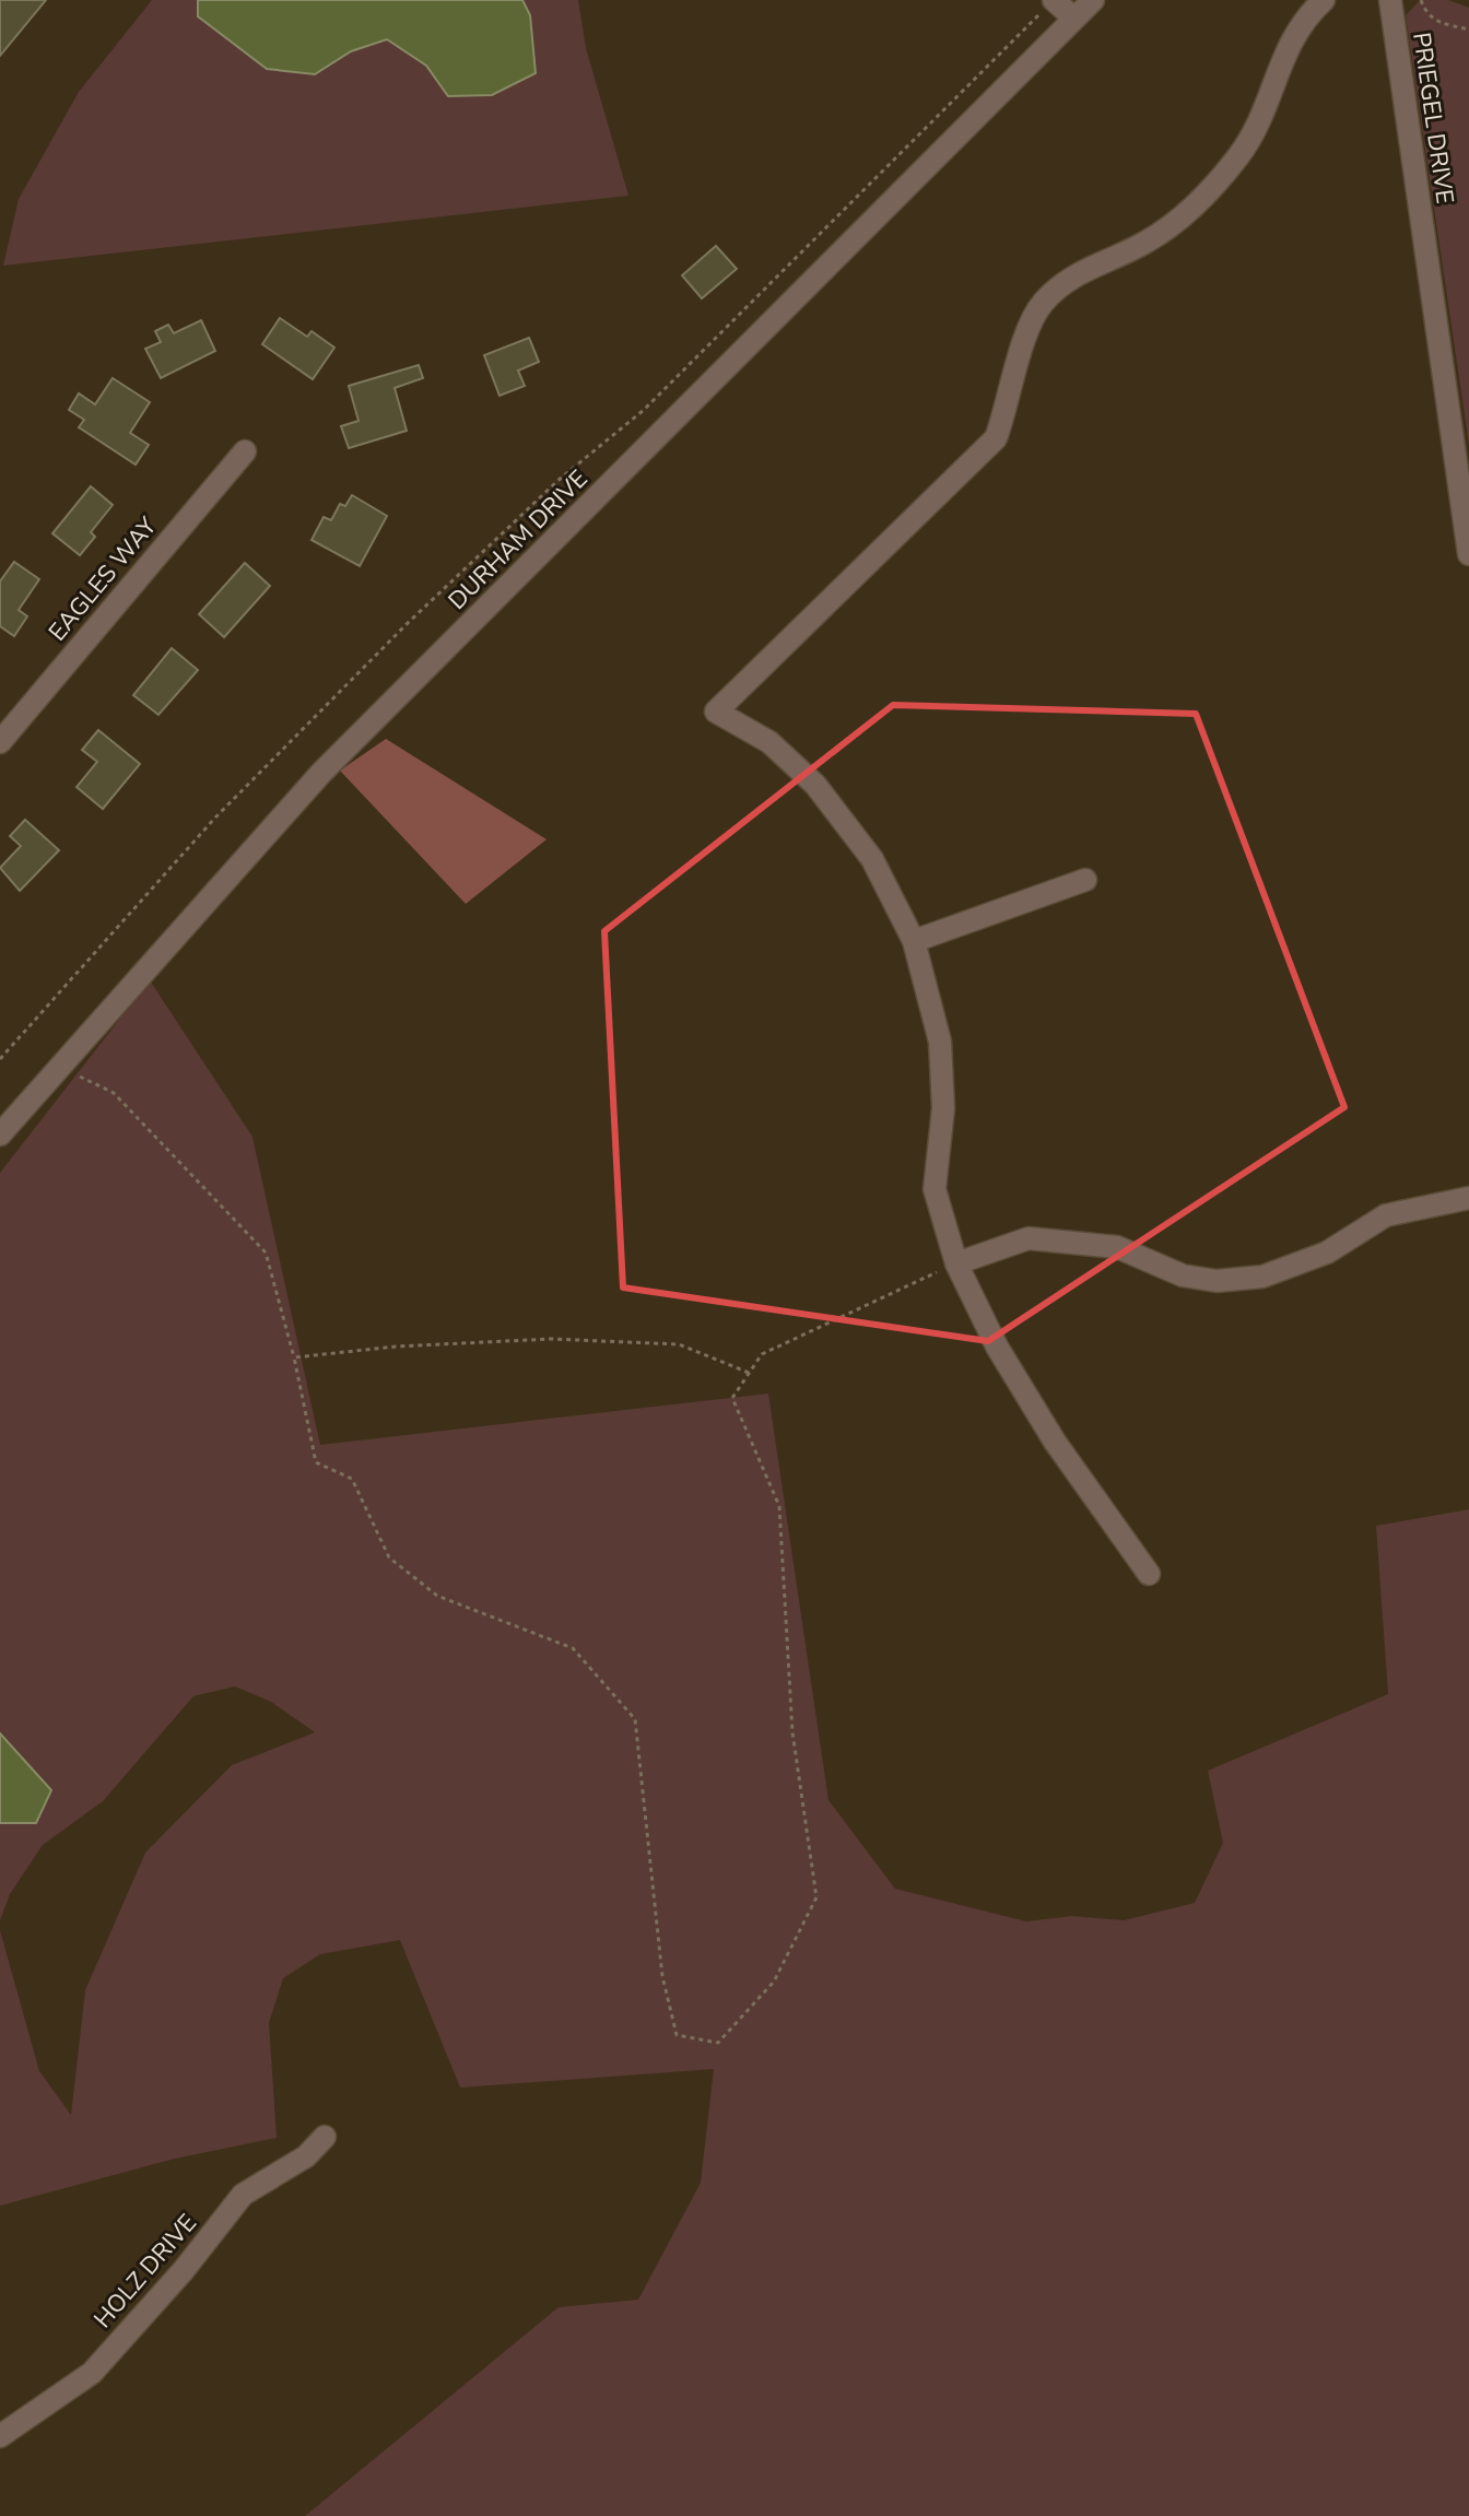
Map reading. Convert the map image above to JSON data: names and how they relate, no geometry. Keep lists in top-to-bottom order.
{
  "streets": {
    "street": [
      "PRIEGEL DRIVE",
      "DURHAM DRIVE",
      "EAGLES WAY",
      "HOLZ DRIVE"
    ]
  }
}
